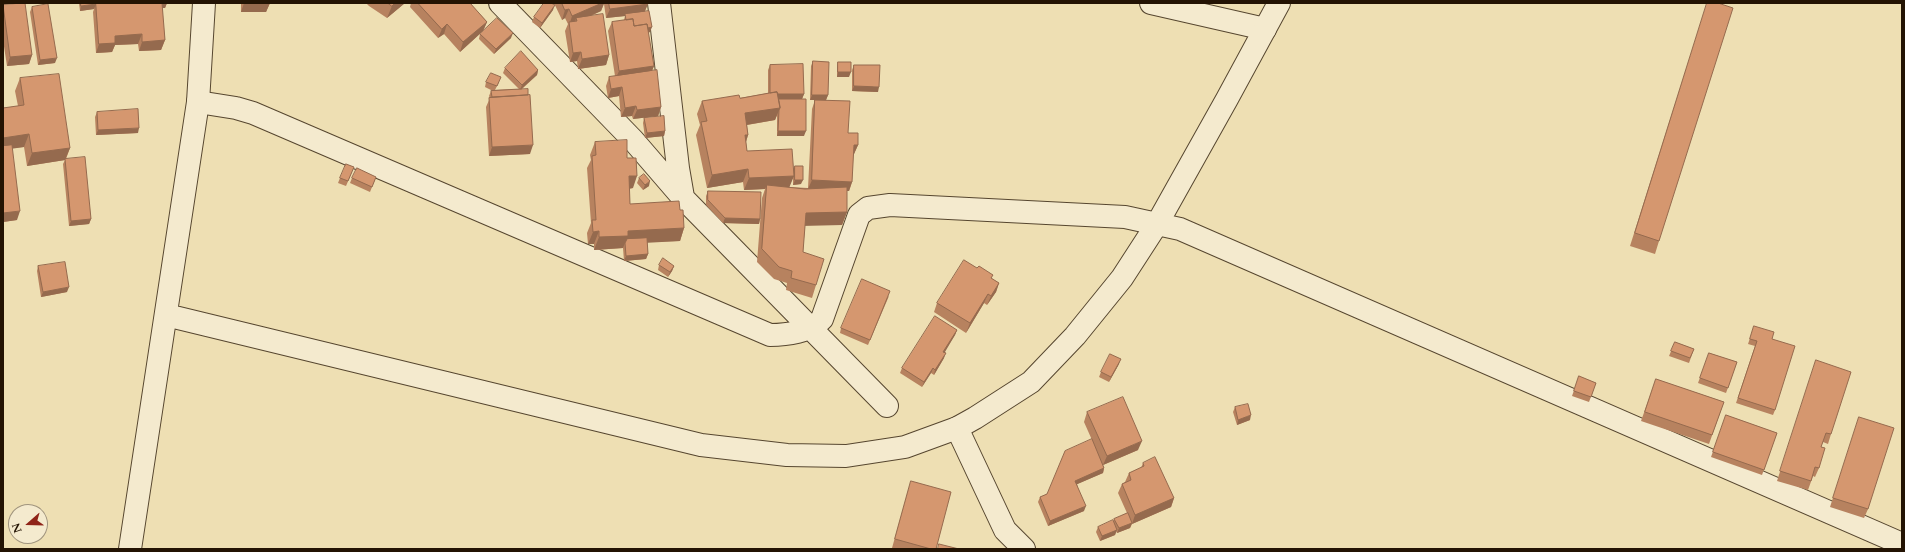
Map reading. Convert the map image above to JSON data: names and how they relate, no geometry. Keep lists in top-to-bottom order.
{
  "north": "left"
}
